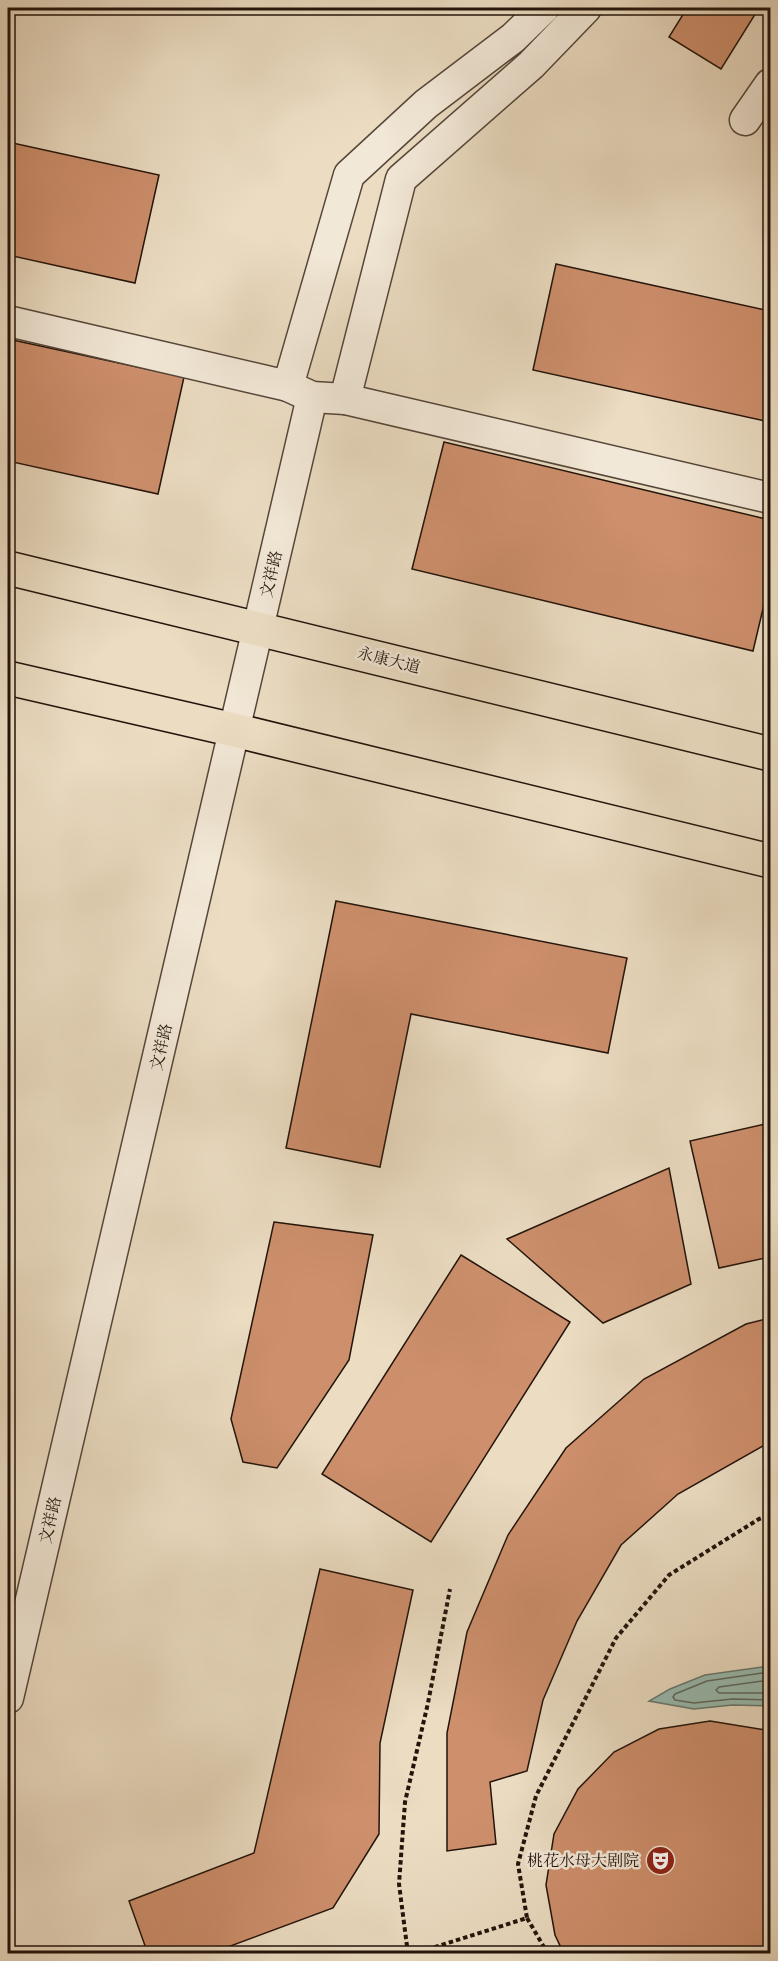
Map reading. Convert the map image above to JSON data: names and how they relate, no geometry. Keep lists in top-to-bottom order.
{
  "streets": {
    "main road": ["永康大道"],
    "street": ["文祥路"]
  },
  "crossings": [
    ["文祥路", "永康大道"]
  ],
  "places": {
    "theatre": ["桃花水母大剧院"]
  }
}
